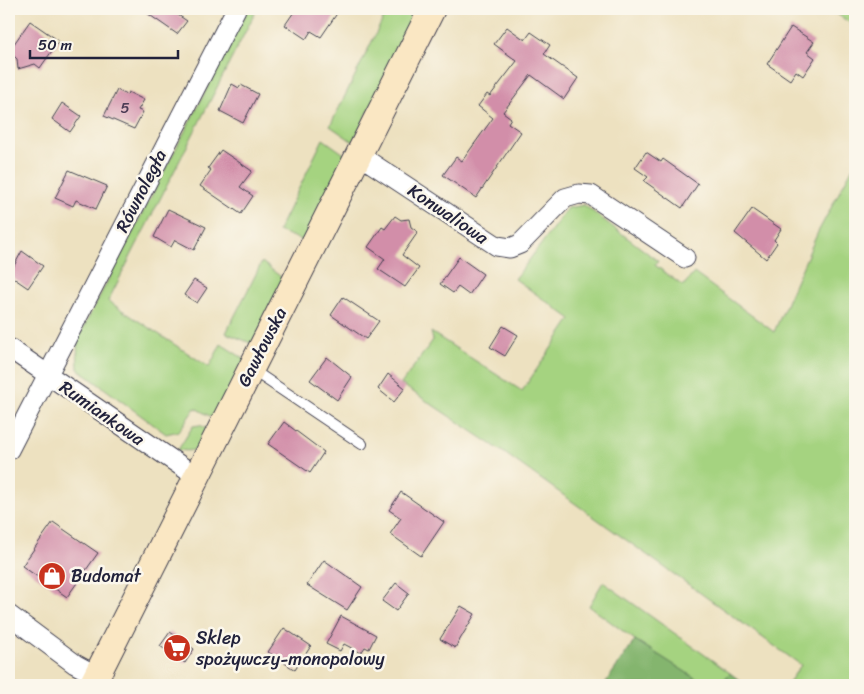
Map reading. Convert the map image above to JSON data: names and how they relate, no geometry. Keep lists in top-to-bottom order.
{
  "streets": {
    "street": [
      "Równoległa",
      "Konwaliowa",
      "Gawłowska",
      "Rumiankowa"
    ]
  },
  "crossings": [
    ["Równoległa", "Rumiankowa"],
    ["Konwaliowa", "Gawłowska"],
    ["Gawłowska", "Rumiankowa"]
  ],
  "places": {
    "shop": ["Budomat"],
    "supermarket": ["Sklep spożywczy-monopolowy"]
  },
  "house_numbers": ["5"],
  "scale_bar": "50 m"
}
